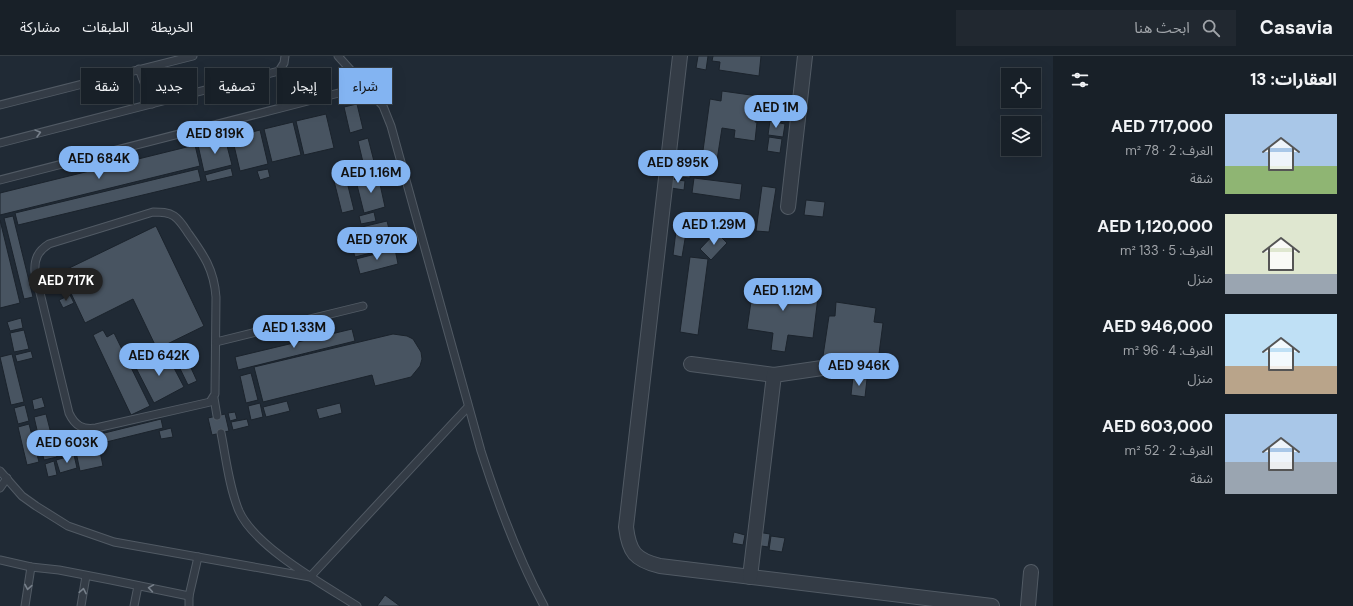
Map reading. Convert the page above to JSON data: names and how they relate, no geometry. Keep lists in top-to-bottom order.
{
  "page": {
    "header": "Casavia",
    "search": "ابحث هنا",
    "nav": ["الخريطة", "الطبقات", "مشاركة"],
    "heading": "العقارات: 13",
    "chip": [
      "شراء",
      "إيجار",
      "تصفية",
      "جديد",
      "شقة"
    ],
    "price": [
      "AED 1M",
      "AED 819K",
      "AED 684K",
      "AED 895K",
      "AED 1.16M",
      "AED 1.29M",
      "AED 970K",
      "AED 717K",
      "AED 1.12M",
      "AED 1.33M",
      "AED 642K",
      "AED 946K",
      "AED 603K"
    ],
    "list": [
      {
        "name": "AED 717,000",
        "note": "الغرف: 2 · 78 m² · شقة"
      },
      {
        "name": "AED 1,120,000",
        "note": "الغرف: 5 · 133 m² · منزل"
      },
      {
        "name": "AED 946,000",
        "note": "الغرف: 4 · 96 m² · منزل"
      },
      {
        "name": "AED 603,000",
        "note": "الغرف: 2 · 52 m² · شقة"
      }
    ]
  }
}
